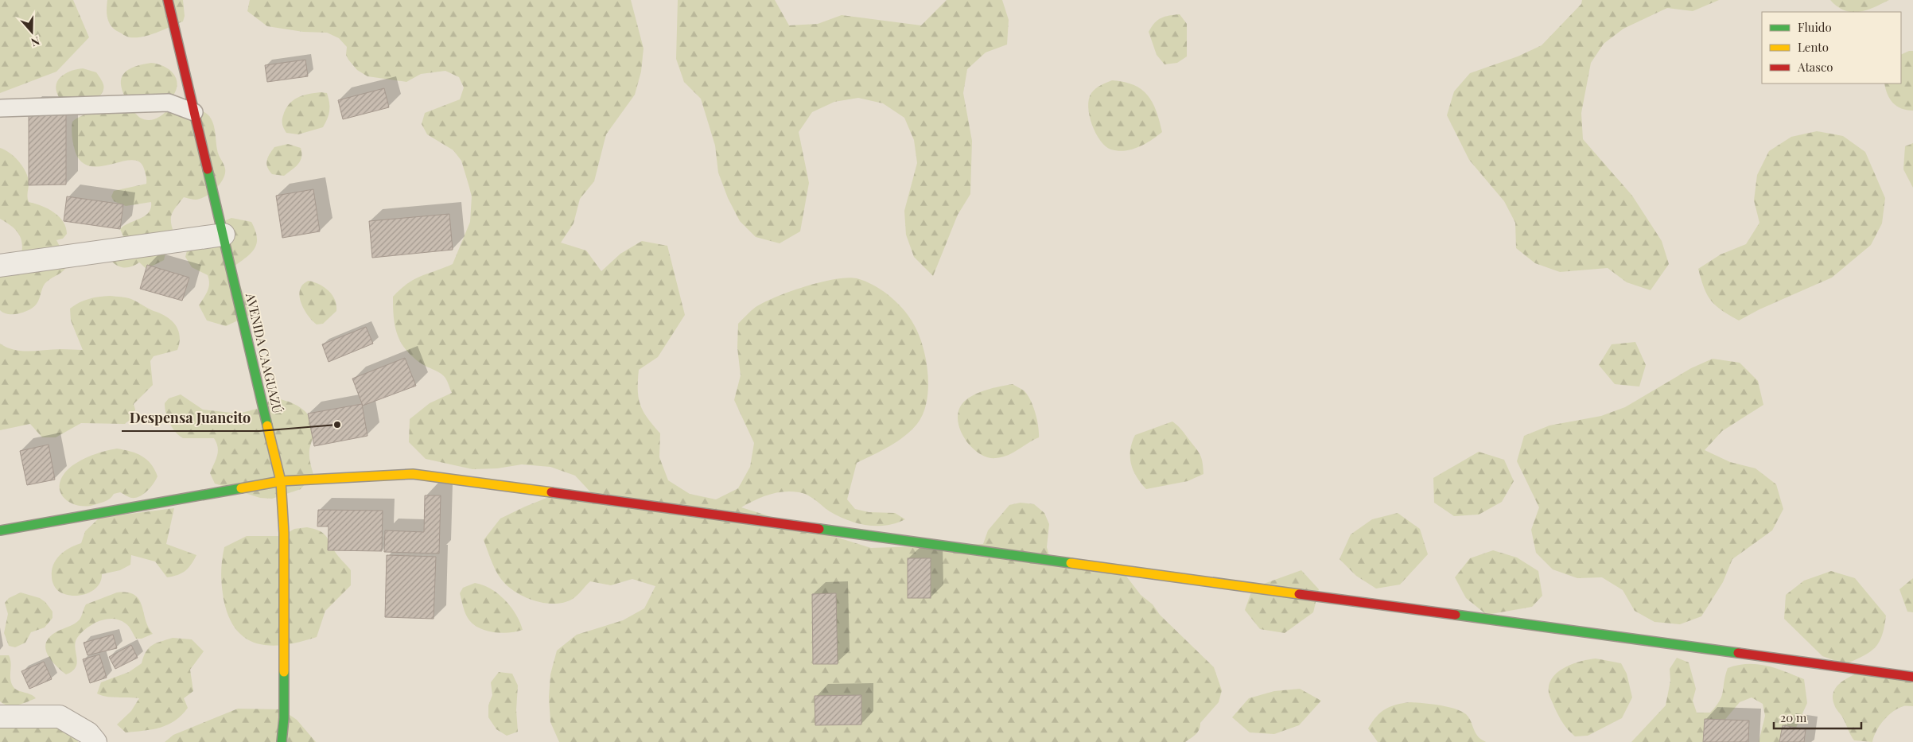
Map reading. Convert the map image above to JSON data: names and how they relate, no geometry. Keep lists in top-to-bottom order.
{
  "streets": {
    "street": ["AVENIDA CAAGUAZÚ"]
  },
  "places": ["Despensa Juancito"],
  "legend": ["Fluido", "Lento", "Atasco"],
  "scale_bar": "20 m",
  "north": "bottom"
}
